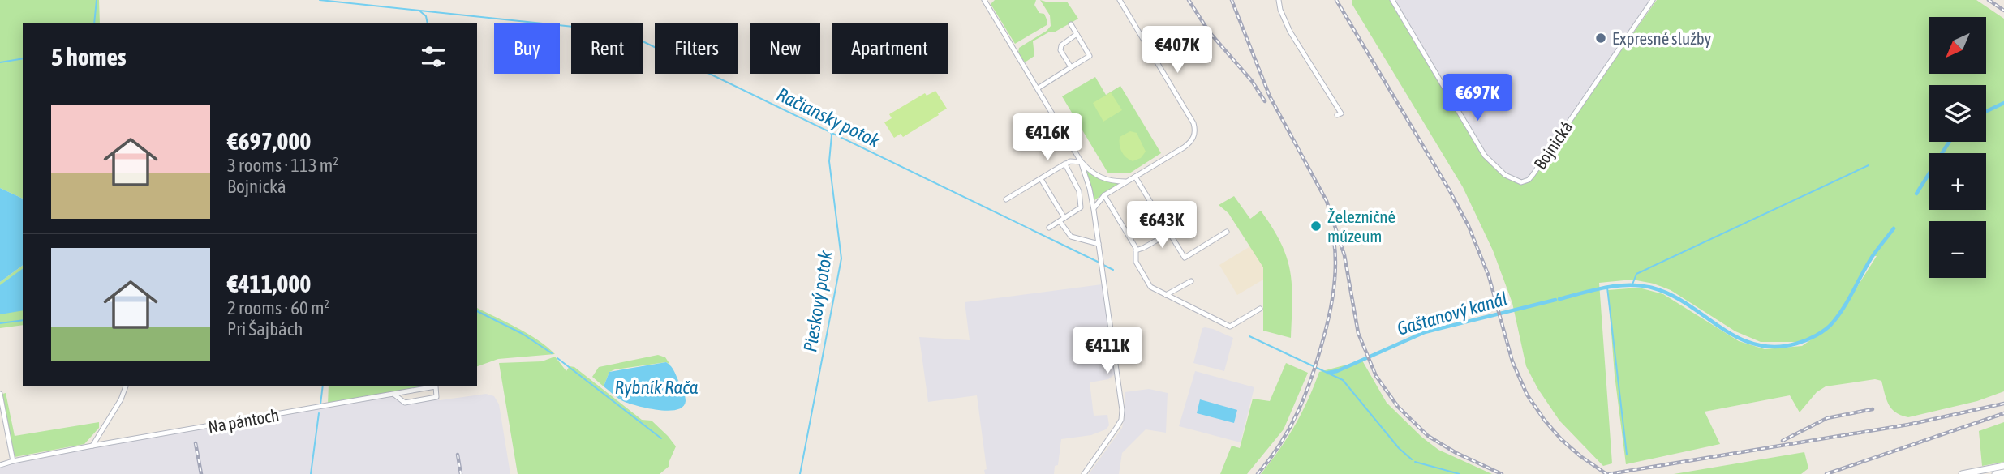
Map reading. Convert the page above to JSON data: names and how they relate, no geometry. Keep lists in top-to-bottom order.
{
  "streets": {
    "street": ["Bojnická", "Na pántoch"]
  },
  "water": [
    "Račiansky potok",
    "Pieskový potok",
    "Gaštanový kanál",
    "Rybník Rača"
  ],
  "places": ["Expresné služby", "Železničné múzeum"],
  "north": "bottom left",
  "page": {
    "map_buttons": ["+", "−"],
    "chip": [
      "Buy",
      "Rent",
      "Filters",
      "New",
      "Apartment"
    ],
    "heading": "5 homes",
    "price": [
      "€407K",
      "€697K",
      "€416K",
      "€643K",
      "€411K"
    ],
    "list": [
      {
        "name": "€697,000",
        "note": "3 rooms · 113 m² · Bojnická"
      },
      {
        "name": "€411,000",
        "note": "2 rooms · 60 m² · Pri Šajbách"
      }
    ]
  }
}
